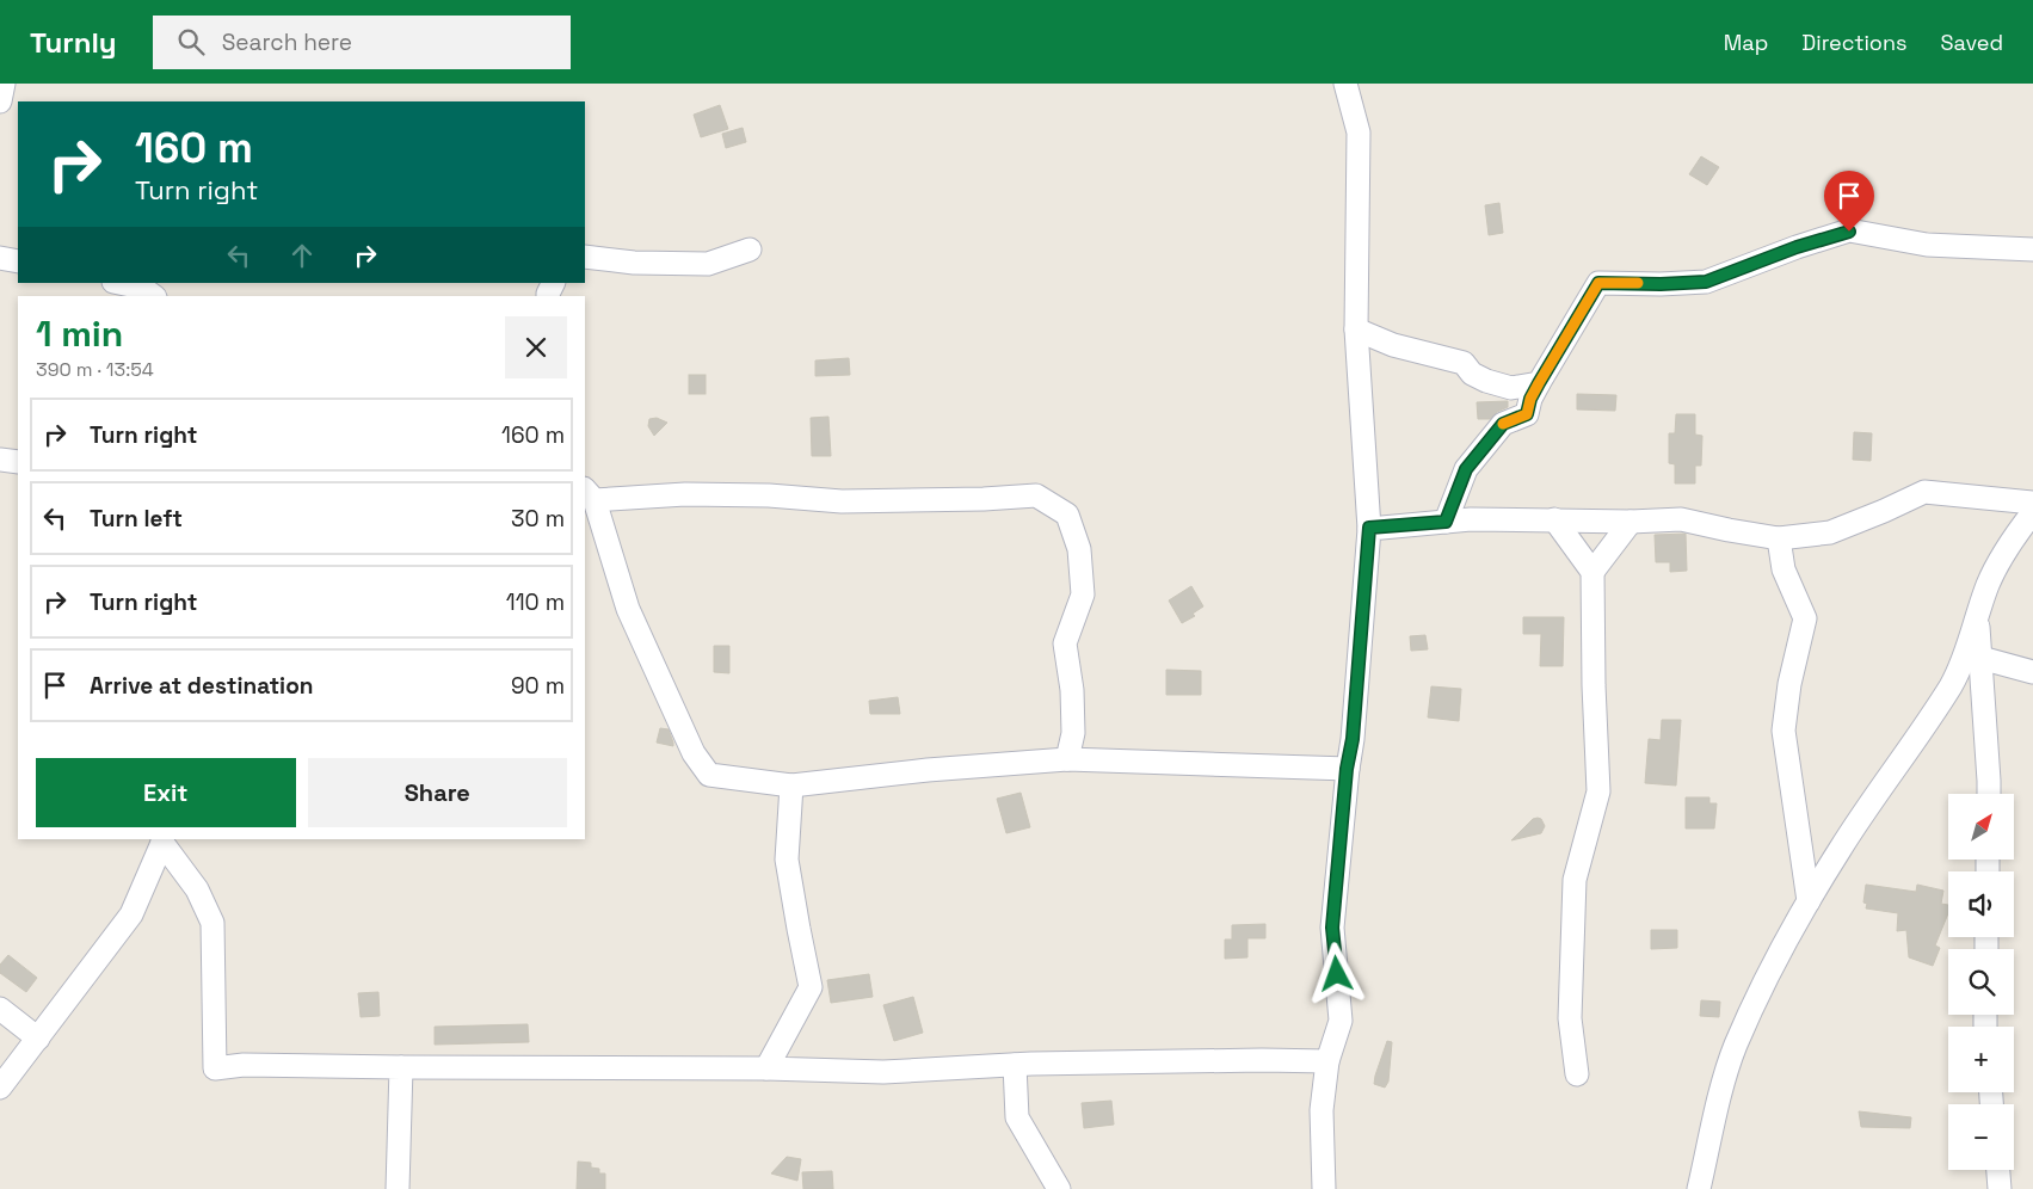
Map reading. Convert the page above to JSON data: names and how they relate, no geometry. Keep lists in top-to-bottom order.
{
  "north": "top right",
  "page": {
    "header": "Turnly",
    "search": "Search here",
    "nav": ["Map", "Directions", "Saved"],
    "turn": ["160 m", "Turn right"],
    "heading": ["1 min", "390 m · 13:54"],
    "list": [
      {
        "name": "Turn right",
        "value": "160 m"
      },
      {
        "name": "Turn left",
        "value": "30 m"
      },
      {
        "name": "Turn right",
        "value": "110 m"
      },
      {
        "name": "Arrive at destination",
        "value": "90 m"
      }
    ],
    "buttons": ["Exit", "Share"],
    "map_buttons": ["+", "−"]
  }
}
